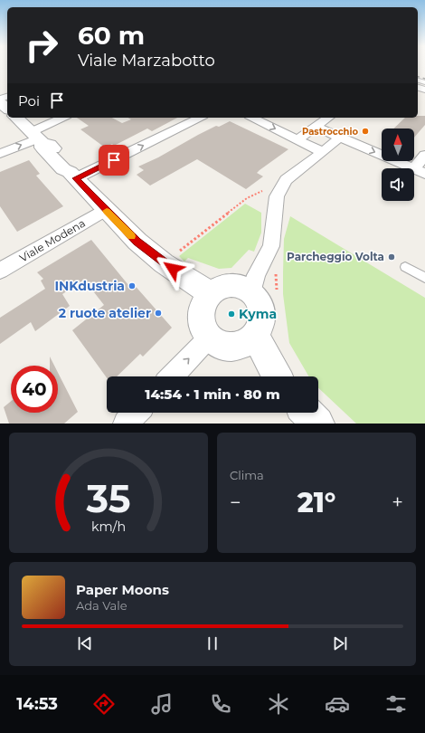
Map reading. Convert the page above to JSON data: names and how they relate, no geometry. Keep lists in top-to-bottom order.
{
  "streets": {
    "street": ["Viale Modena"]
  },
  "places": [
    "Pastrocchio",
    "Parcheggio Volta",
    "INKdustria",
    "2 ruote atelier",
    "Kyma"
  ],
  "north": "top",
  "page": {
    "turn": ["60 m", "Viale Marzabotto"],
    "then": "Poi",
    "limit": "40",
    "trip": "14:54 · 1 min · 80 m",
    "tile": "Clima",
    "heat": ["−", "21°", "+"],
    "song": ["Paper Moons", "Ada Vale"],
    "tabs": "14:53",
    "gauge": ["35", "km/h"]
  }
}
